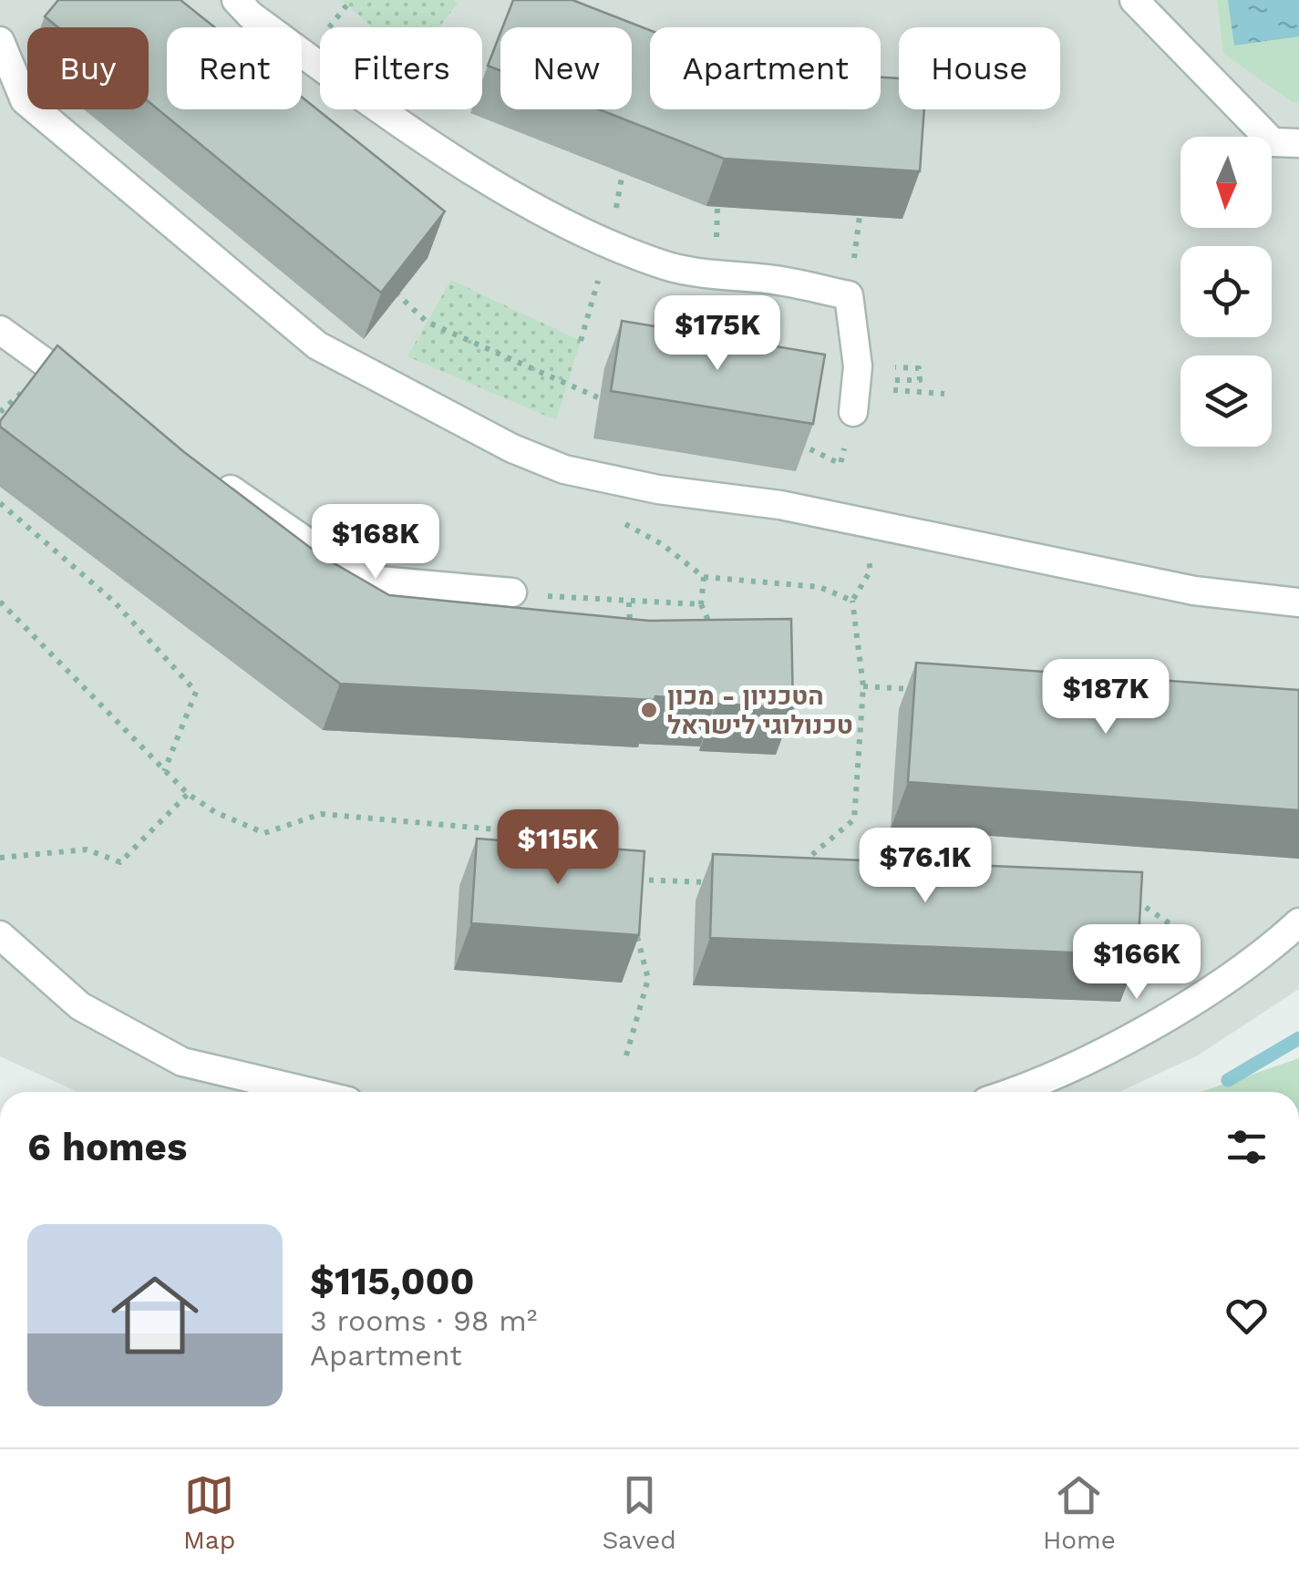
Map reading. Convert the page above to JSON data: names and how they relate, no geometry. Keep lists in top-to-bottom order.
{
  "places": ["הטכניון - מכון טכנולוגי לישראל"],
  "north": "bottom",
  "page": {
    "chip": [
      "Buy",
      "Rent",
      "Filters",
      "New",
      "Apartment",
      "House"
    ],
    "price": [
      "$175K",
      "$168K",
      "$187K",
      "$115K",
      "$76.1K",
      "$166K"
    ],
    "heading": "6 homes",
    "list": [
      {
        "name": "$115,000",
        "note": "3 rooms · 98 m² · Apartment"
      }
    ],
    "tabs": ["Map", "Saved", "Home"]
  }
}
